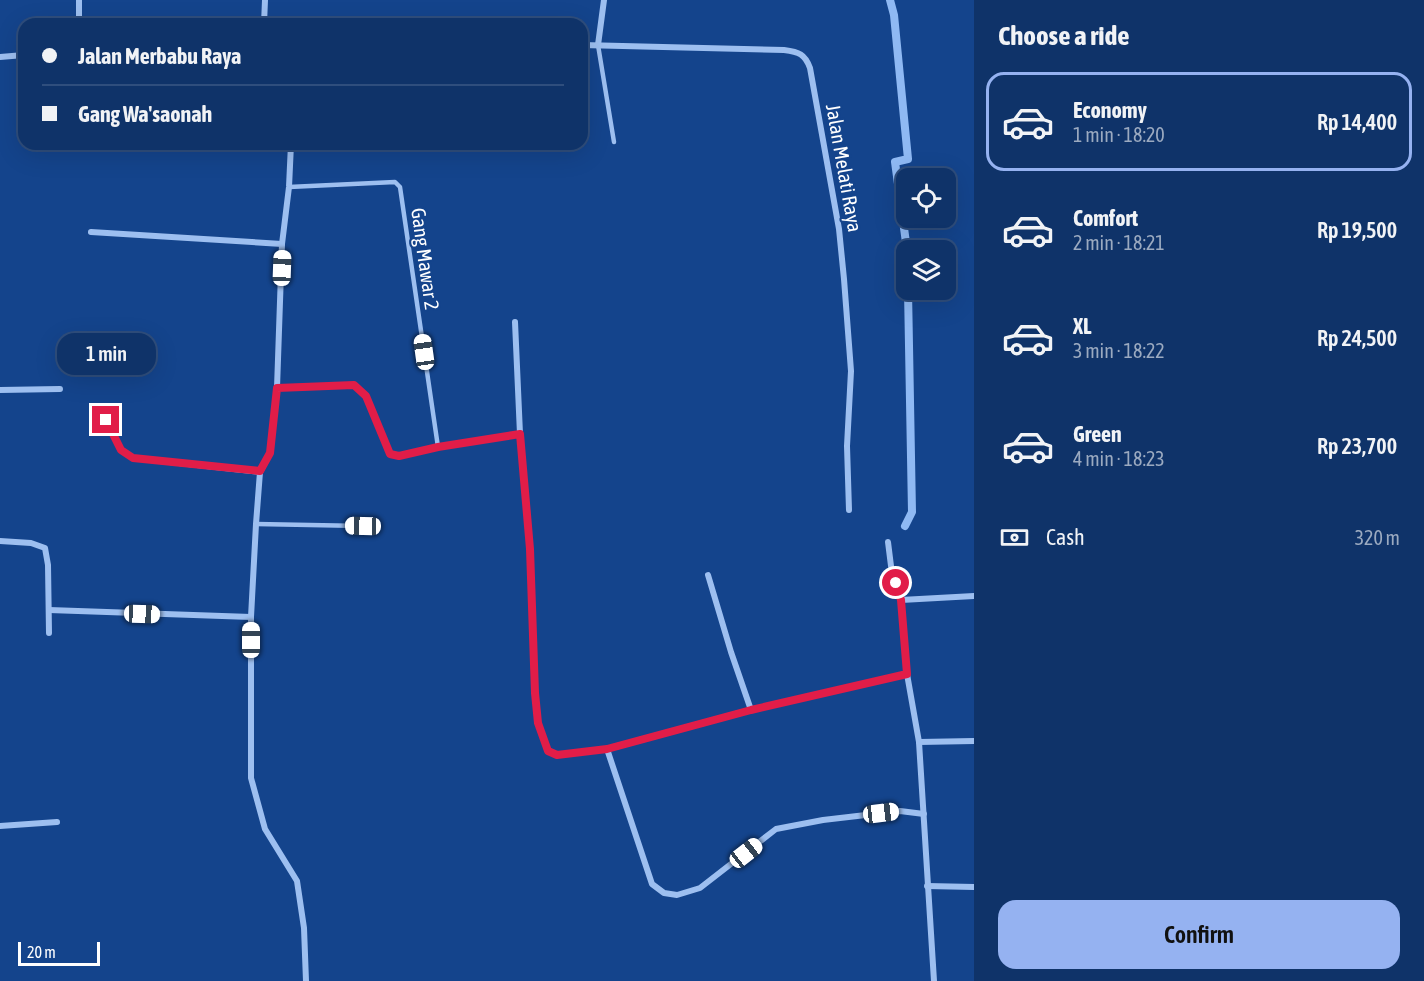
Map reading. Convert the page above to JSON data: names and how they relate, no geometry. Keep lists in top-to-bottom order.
{
  "streets": {
    "street": ["Jalan Melati Raya"],
    "lane": ["Gang Mawar 2"]
  },
  "scale_bar": "20 m",
  "page": {
    "heading": "Choose a ride",
    "banner": ["Jalan Merbabu Raya", "Gang Wa'saonah"],
    "list": [
      {
        "name": "Economy",
        "note": "1 min · 18:20",
        "value": "Rp 14,400"
      },
      {
        "name": "Comfort",
        "note": "2 min · 18:21",
        "value": "Rp 19,500"
      },
      {
        "name": "XL",
        "note": "3 min · 18:22",
        "value": "Rp 24,500"
      },
      {
        "name": "Green",
        "note": "4 min · 18:23",
        "value": "Rp 23,700"
      }
    ],
    "bubble": "1 min",
    "pay": ["Cash", "320 m"],
    "buttons": "Confirm",
    "scale": "20 m"
  }
}
